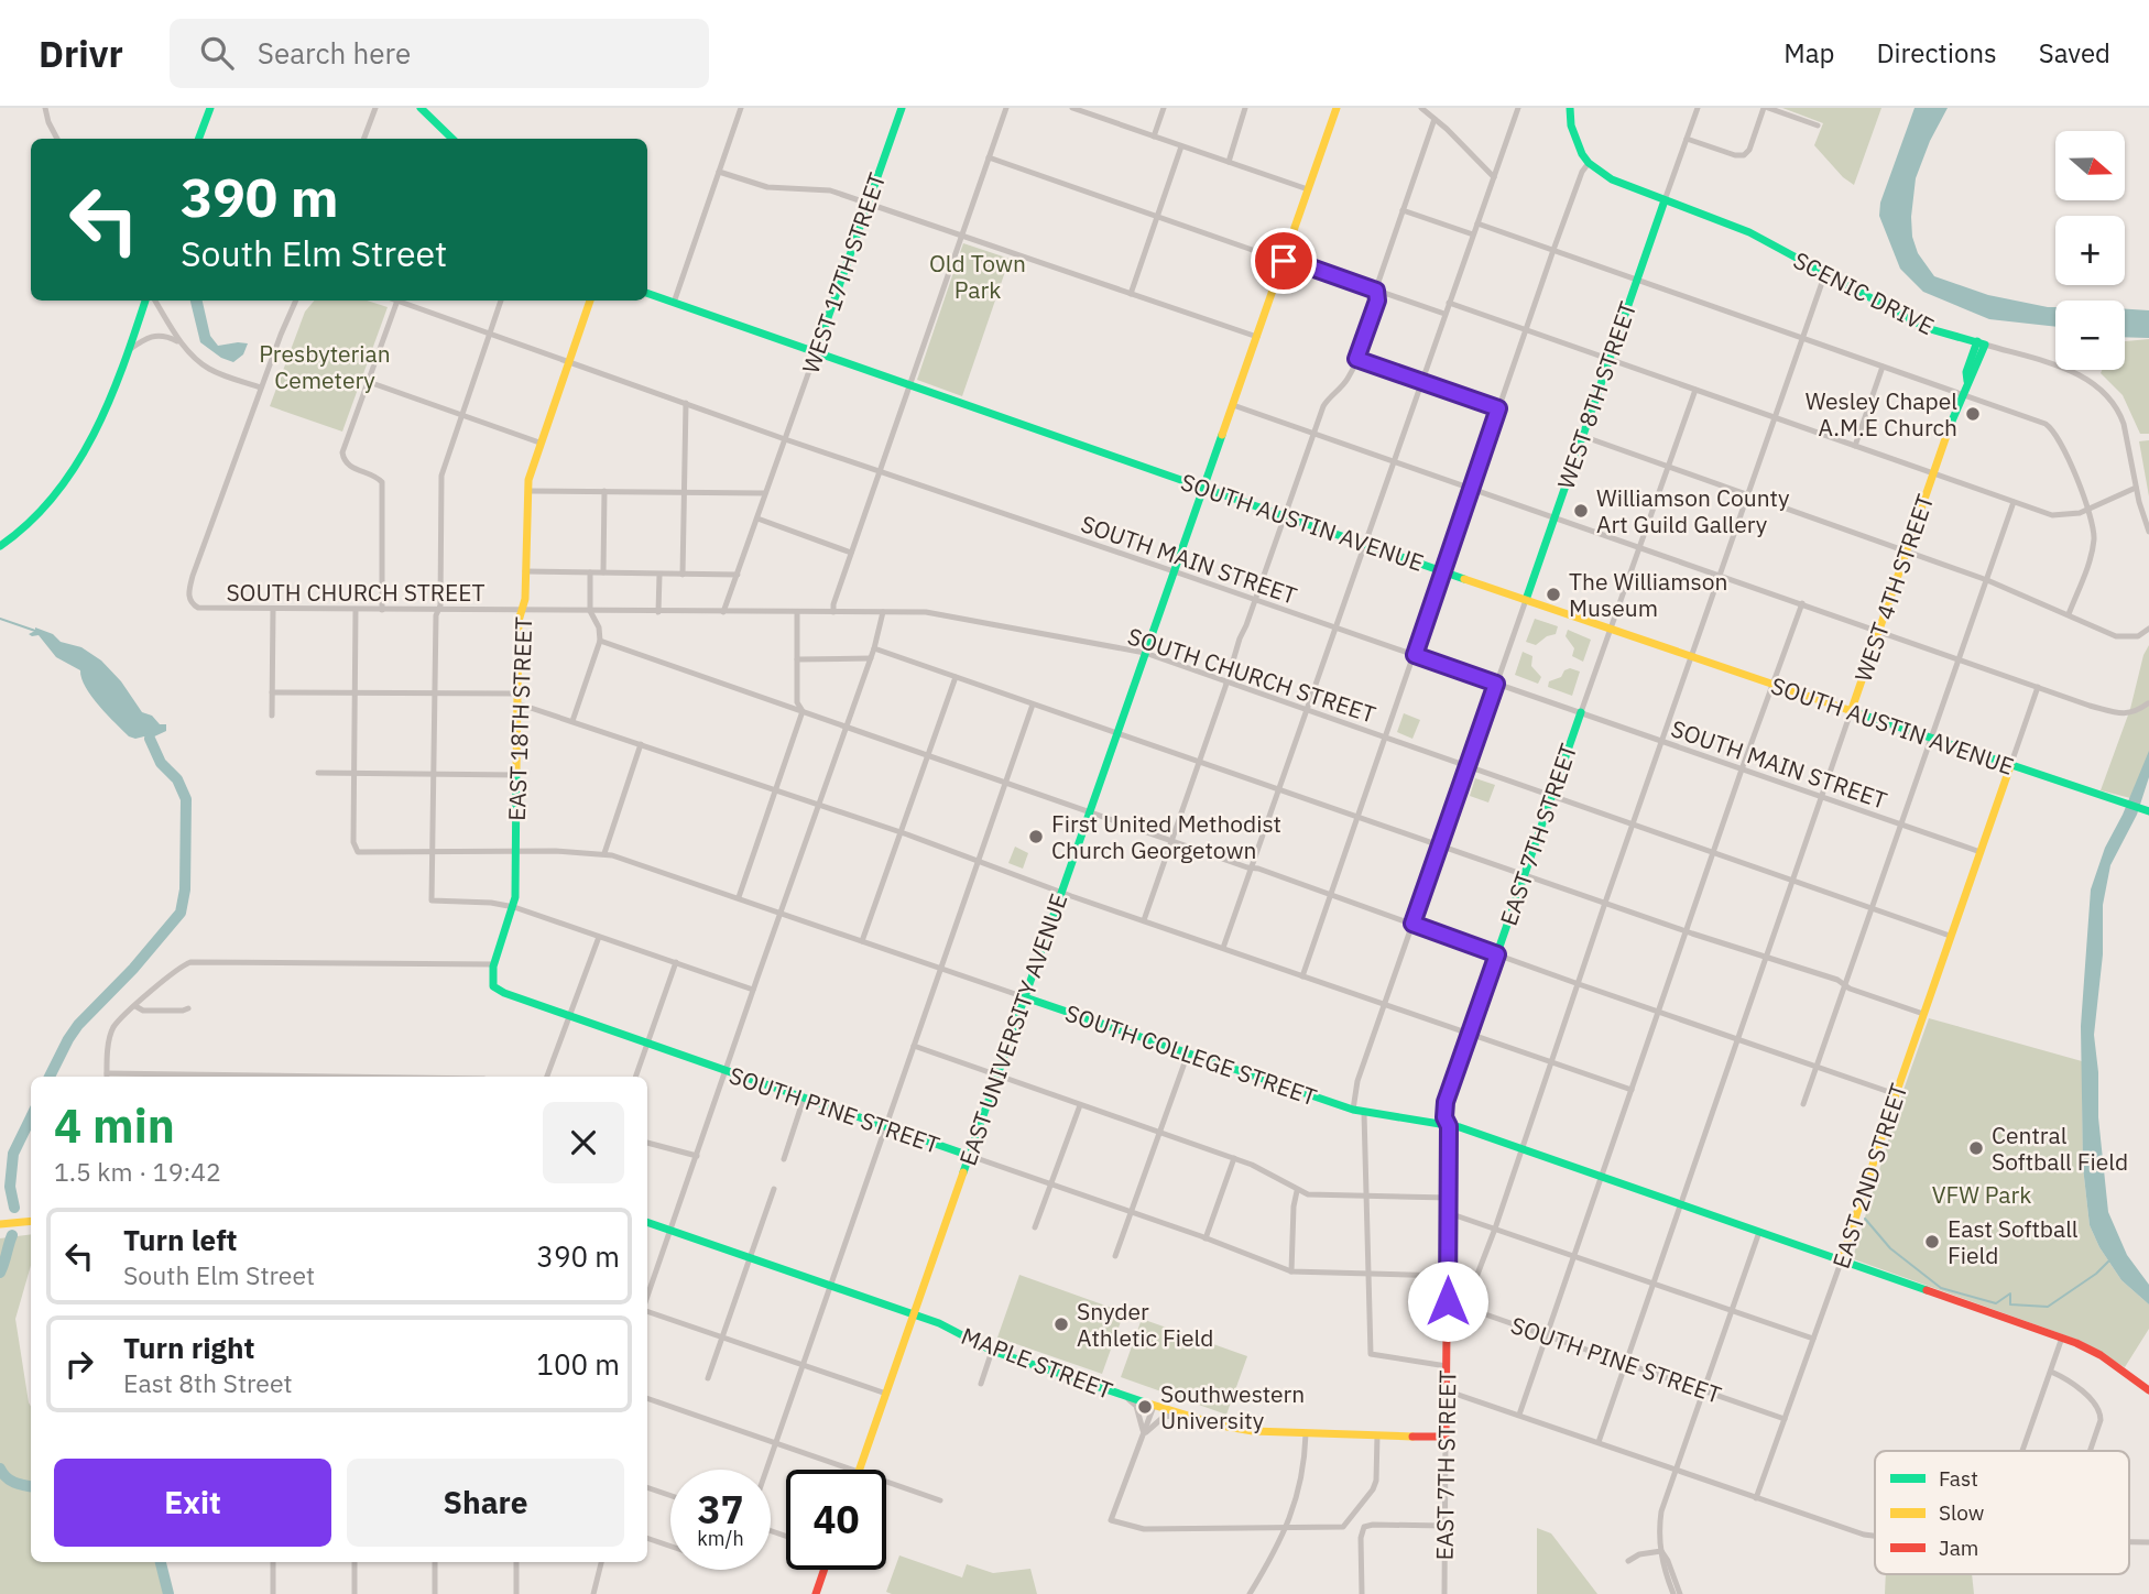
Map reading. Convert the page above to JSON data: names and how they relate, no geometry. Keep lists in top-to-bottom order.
{
  "streets": {
    "street": [
      "WEST 17TH STREET",
      "SCENIC DRIVE",
      "WEST 8TH STREET",
      "SOUTH AUSTIN AVENUE",
      "SOUTH MAIN STREET",
      "WEST 4TH STREET",
      "SOUTH CHURCH STREET",
      "EAST 18TH STREET",
      "EAST 7TH STREET",
      "EAST UNIVERSITY AVENUE",
      "SOUTH COLLEGE STREET",
      "SOUTH PINE STREET",
      "EAST 2ND STREET",
      "MAPLE STREET"
    ]
  },
  "crossings": [
    ["WEST 17TH STREET", "SOUTH AUSTIN AVENUE"],
    ["WEST 17TH STREET", "SOUTH MAIN STREET"],
    ["WEST 17TH STREET", "SOUTH CHURCH STREET"],
    ["SCENIC DRIVE", "WEST 8TH STREET"],
    ["SCENIC DRIVE", "WEST 4TH STREET"],
    ["WEST 8TH STREET", "SOUTH AUSTIN AVENUE"],
    ["WEST 8TH STREET", "SOUTH MAIN STREET"],
    ["WEST 8TH STREET", "SOUTH CHURCH STREET"],
    ["WEST 8TH STREET", "SOUTH COLLEGE STREET"],
    ["SOUTH AUSTIN AVENUE", "WEST 4TH STREET"],
    ["SOUTH AUSTIN AVENUE", "EAST UNIVERSITY AVENUE"],
    ["SOUTH AUSTIN AVENUE", "EAST 2ND STREET"],
    ["SOUTH MAIN STREET", "WEST 4TH STREET"],
    ["SOUTH MAIN STREET", "EAST 18TH STREET"],
    ["SOUTH MAIN STREET", "EAST 7TH STREET"],
    ["SOUTH MAIN STREET", "EAST UNIVERSITY AVENUE"],
    ["SOUTH MAIN STREET", "EAST 2ND STREET"],
    ["WEST 4TH STREET", "SOUTH CHURCH STREET"],
    ["WEST 4TH STREET", "SOUTH COLLEGE STREET"],
    ["WEST 4TH STREET", "SOUTH PINE STREET"],
    ["SOUTH CHURCH STREET", "EAST 18TH STREET"],
    ["SOUTH CHURCH STREET", "EAST 7TH STREET"],
    ["SOUTH CHURCH STREET", "EAST UNIVERSITY AVENUE"],
    ["SOUTH CHURCH STREET", "EAST 2ND STREET"],
    ["EAST 18TH STREET", "SOUTH COLLEGE STREET"],
    ["EAST 18TH STREET", "SOUTH PINE STREET"],
    ["EAST 7TH STREET", "SOUTH COLLEGE STREET"],
    ["EAST 7TH STREET", "SOUTH PINE STREET"],
    ["EAST 7TH STREET", "MAPLE STREET"],
    ["EAST UNIVERSITY AVENUE", "SOUTH COLLEGE STREET"],
    ["EAST UNIVERSITY AVENUE", "SOUTH PINE STREET"],
    ["EAST UNIVERSITY AVENUE", "MAPLE STREET"],
    ["SOUTH COLLEGE STREET", "EAST 2ND STREET"],
    ["SOUTH PINE STREET", "EAST 2ND STREET"]
  ],
  "parks": ["Old Town Park", "Presbyterian Cemetery", "VFW Park"],
  "places": [
    "Wesley Chapel A.M.E Church",
    "Williamson County Art Guild Gallery",
    "The Williamson Museum",
    "First United Methodist Church Georgetown",
    "Central Softball Field",
    "East Softball Field",
    "Snyder Athletic Field",
    "Southwestern University"
  ],
  "legend": ["Fast", "Slow", "Jam"],
  "north": "right",
  "page": {
    "header": "Drivr",
    "search": "Search here",
    "nav": ["Map", "Directions", "Saved"],
    "map_buttons": ["+", "−"],
    "turn": ["390 m", "South Elm Street"],
    "heading": ["4 min", "1.5 km · 19:42"],
    "list": [
      {
        "name": "Turn left",
        "note": "South Elm Street",
        "value": "390 m"
      },
      {
        "name": "Turn right",
        "note": "East 8th Street",
        "value": "100 m"
      }
    ],
    "buttons": ["Exit", "Share"],
    "speed": "37 km/h",
    "limit": "40"
  }
}
